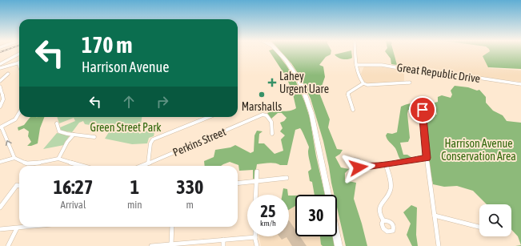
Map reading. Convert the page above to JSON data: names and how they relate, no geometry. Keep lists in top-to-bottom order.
{
  "streets": {
    "street": ["Great Republic Drive", "Perkins Street"]
  },
  "parks": ["Green Street Park", "Harrison Avenue Conservation Area"],
  "places": {
    "health": ["Lahey Urgent Uare"],
    "other": ["Marshalls"]
  },
  "page": {
    "turn": ["170 m", "Harrison Avenue"],
    "eta": [
      "16:27",
      "Arrival",
      "1",
      "min",
      "330",
      "m"
    ],
    "speed": "25 km/h",
    "limit": "30"
  }
}
